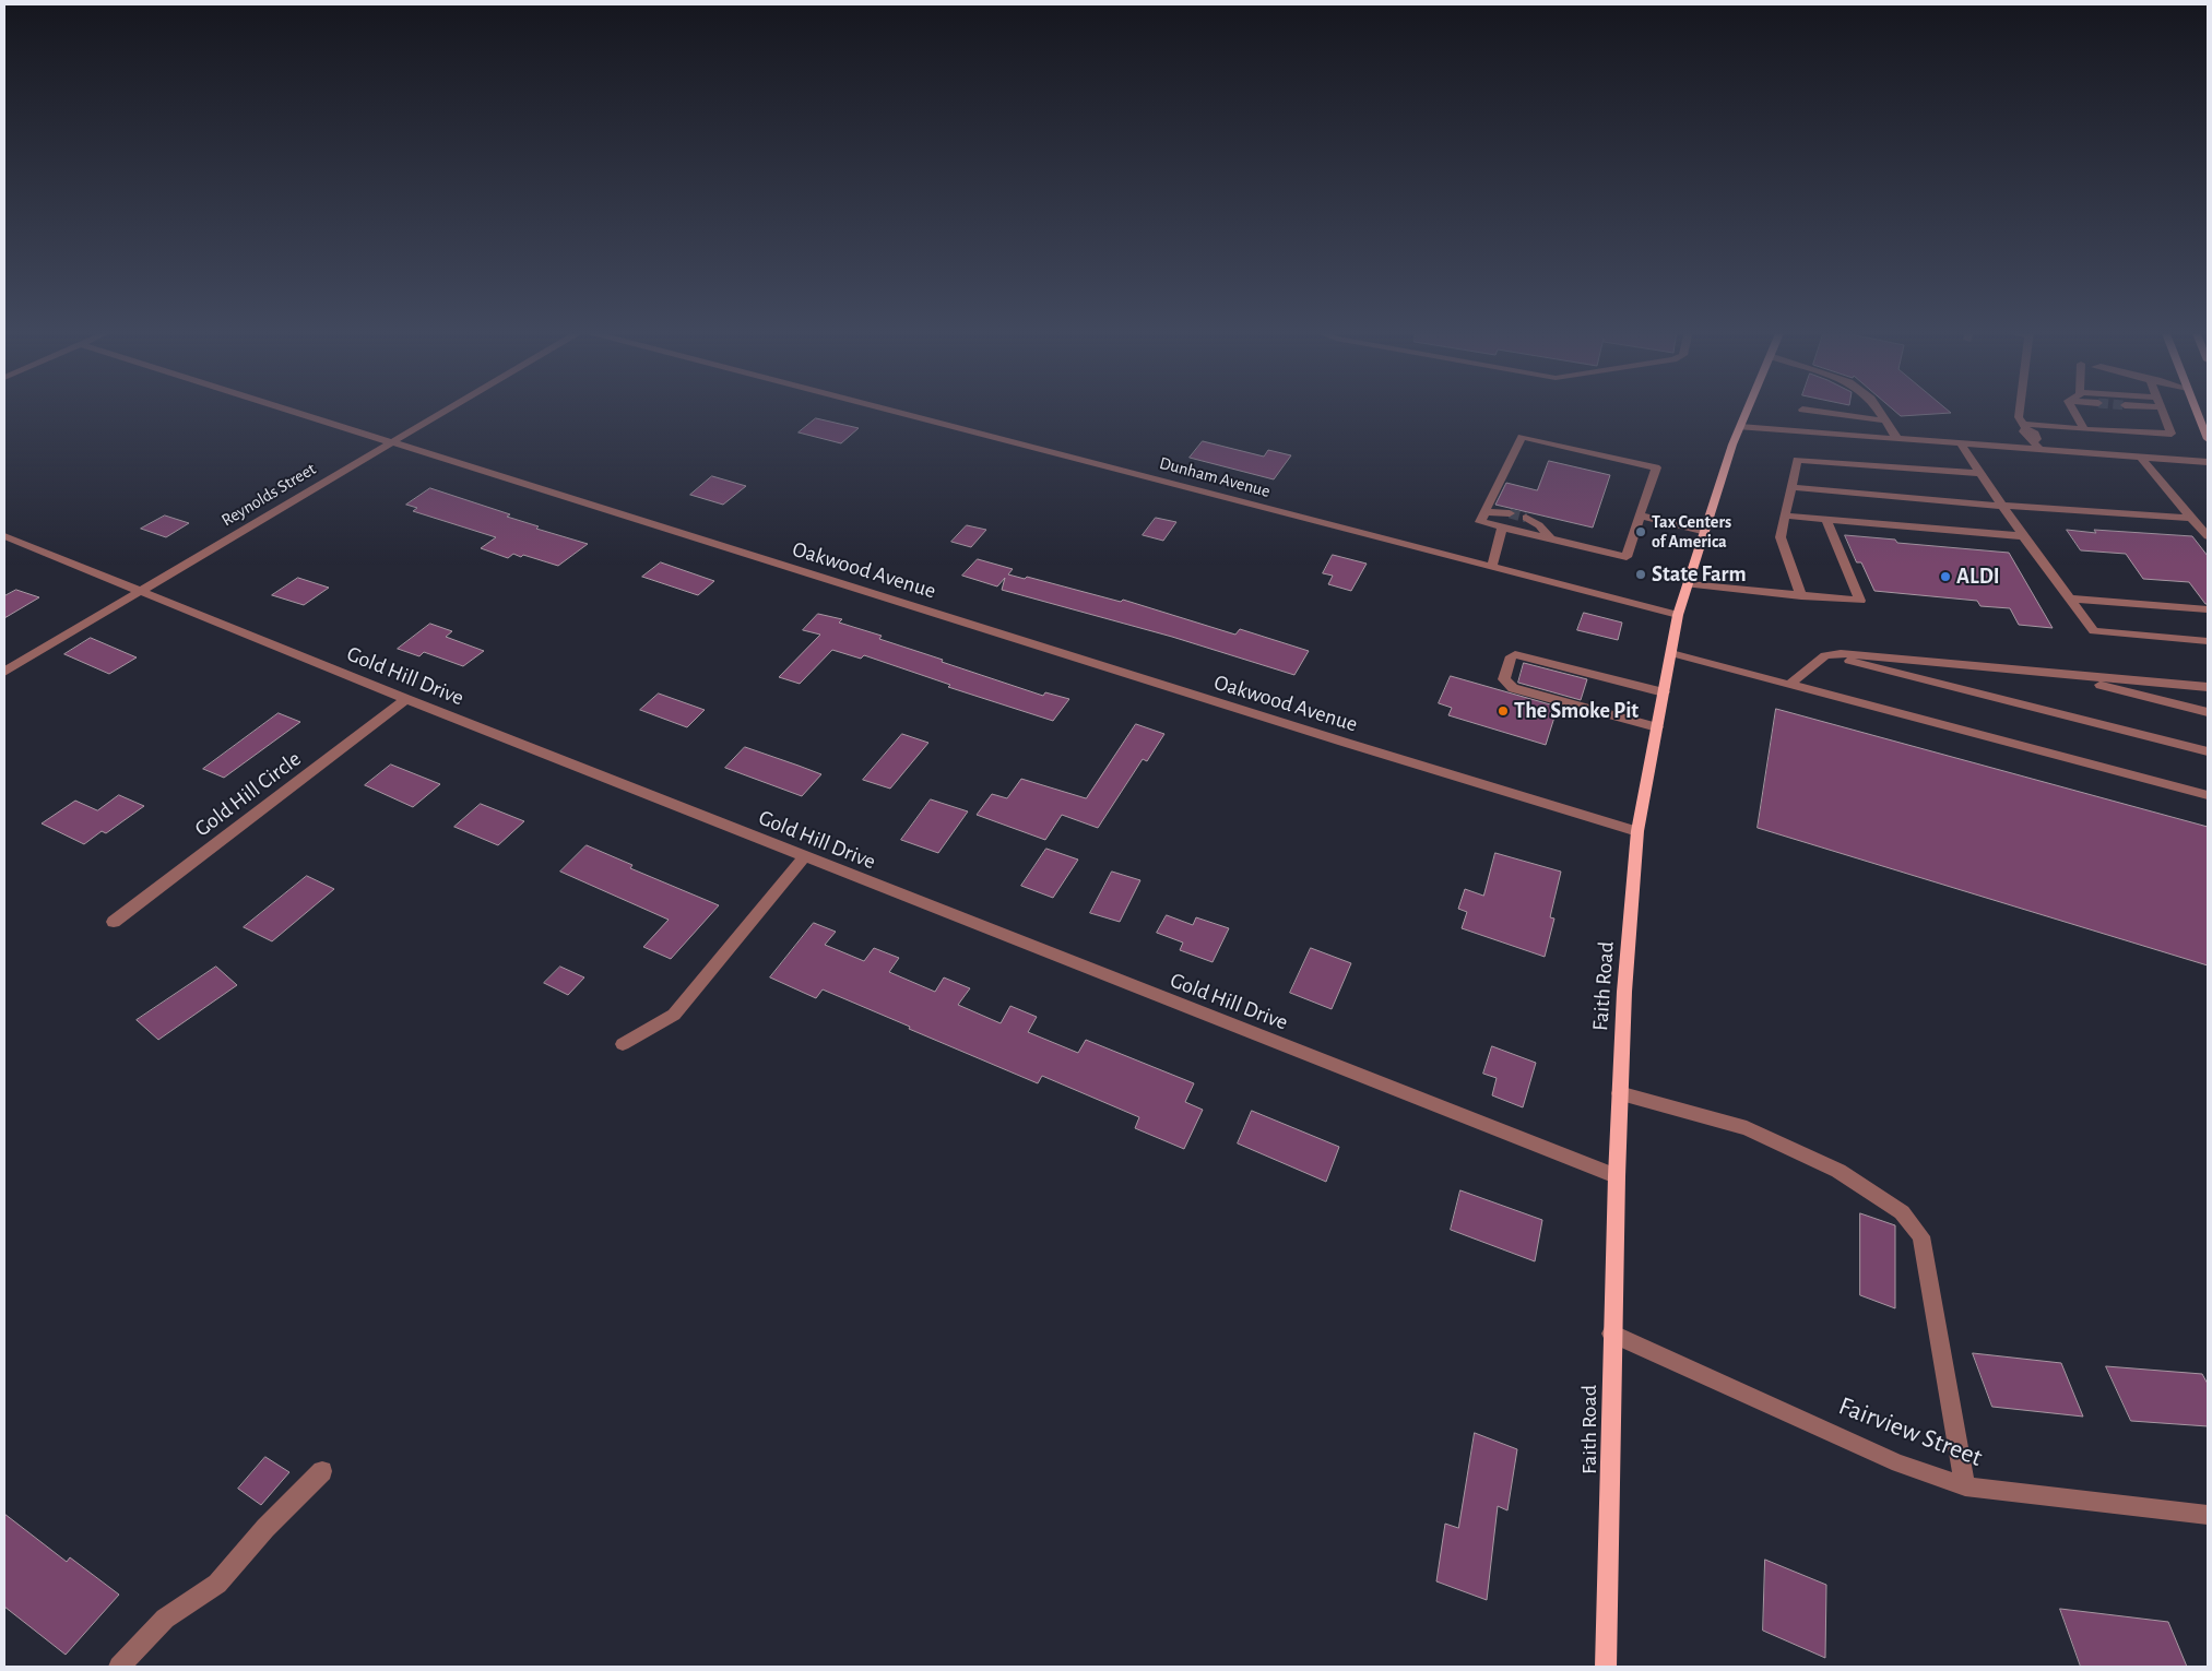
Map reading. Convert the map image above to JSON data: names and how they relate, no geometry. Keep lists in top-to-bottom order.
{
  "streets": {
    "main road": ["Faith Road"],
    "street": [
      "Dunham Avenue",
      "Reynolds Street",
      "Oakwood Avenue",
      "Gold Hill Drive",
      "Gold Hill Circle",
      "Fairview Street"
    ]
  },
  "crossings": [
    ["Dunham Avenue", "Faith Road"],
    ["Reynolds Street", "Oakwood Avenue"],
    ["Reynolds Street", "Gold Hill Drive"],
    ["Oakwood Avenue", "Faith Road"],
    ["Gold Hill Drive", "Gold Hill Circle"],
    ["Gold Hill Drive", "Faith Road"],
    ["Faith Road", "Fairview Street"]
  ],
  "places": [
    "Tax Centers of America",
    "State Farm",
    "ALDI",
    "The Smoke Pit"
  ]
}
